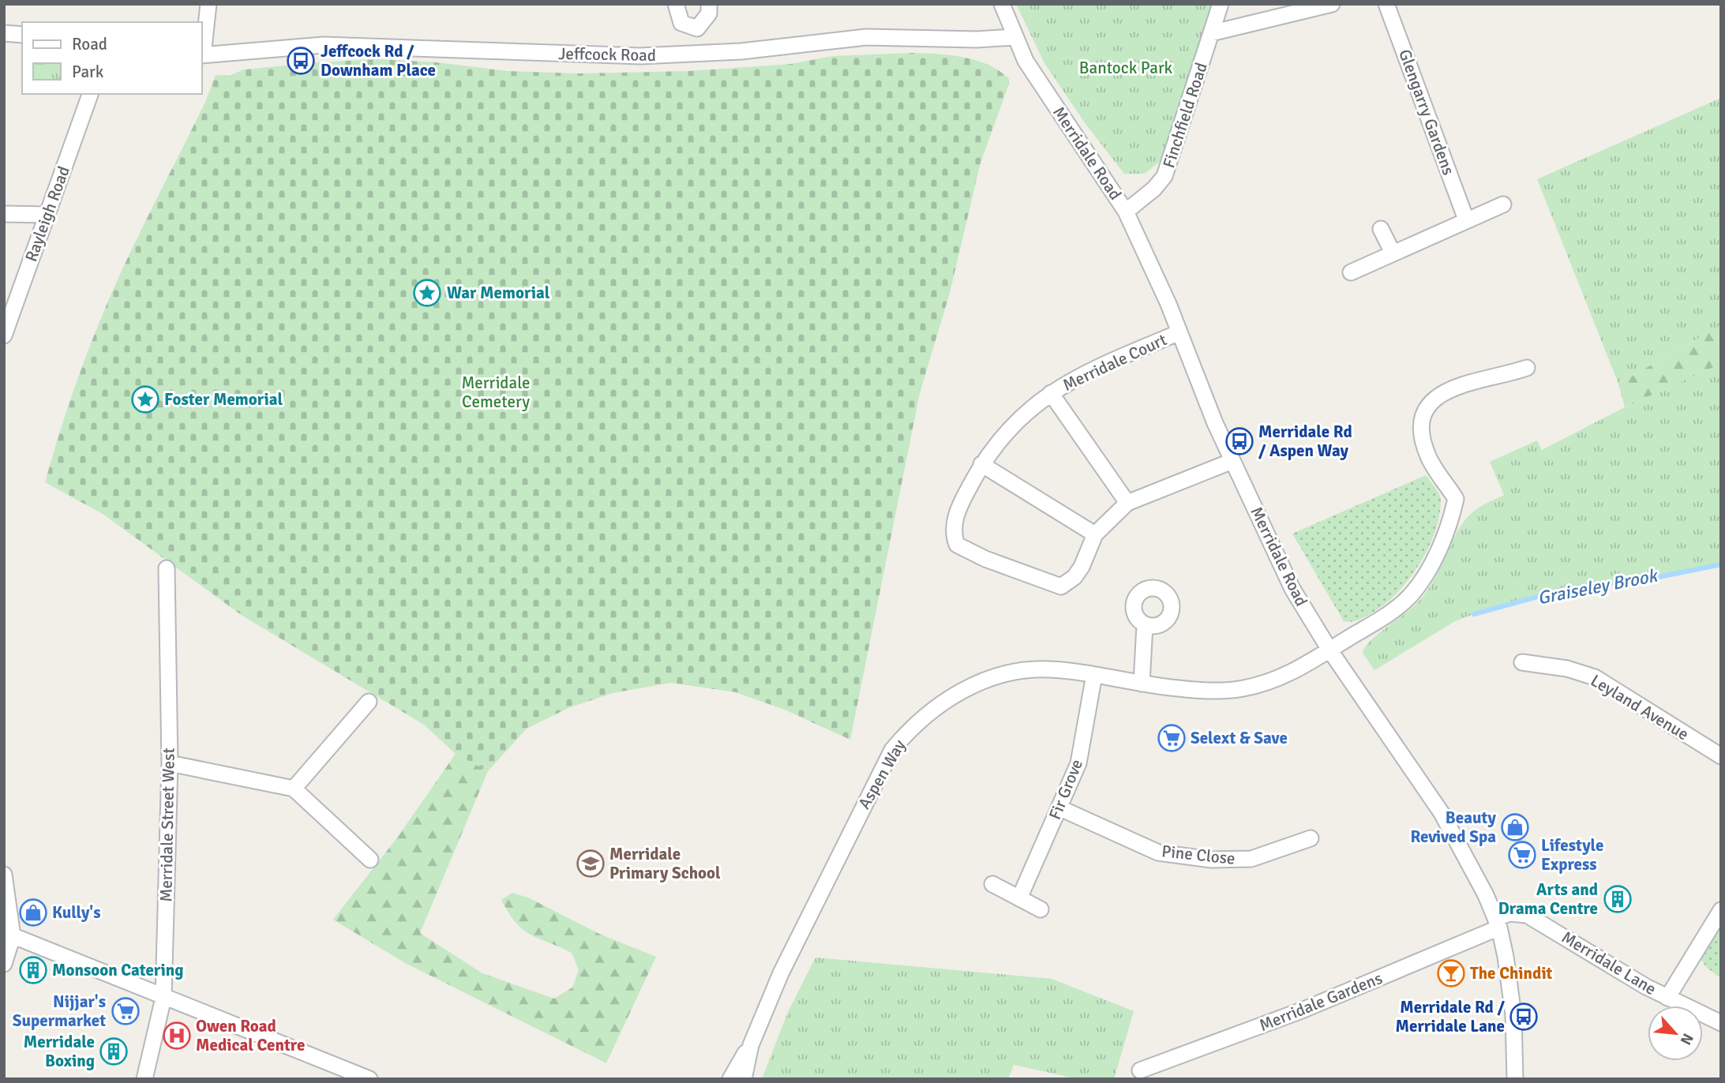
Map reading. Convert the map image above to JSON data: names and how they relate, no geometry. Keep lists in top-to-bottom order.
{
  "streets": {
    "street": [
      "Jeffcock Road",
      "Glengarry Gardens",
      "Finchfield Road",
      "Merridale Road",
      "Rayleigh Road",
      "Merridale Court",
      "Leyland Avenue",
      "Aspen Way",
      "Fir Grove",
      "Merridale Street West",
      "Pine Close",
      "Merridale Lane",
      "Merridale Gardens"
    ]
  },
  "crossings": [
    ["Jeffcock Road", "Merridale Road"],
    ["Finchfield Road", "Merridale Road"],
    ["Merridale Road", "Merridale Court"],
    ["Merridale Road", "Aspen Way"],
    ["Merridale Road", "Merridale Lane"],
    ["Merridale Road", "Merridale Gardens"],
    ["Aspen Way", "Fir Grove"],
    ["Fir Grove", "Pine Close"],
    ["Merridale Lane", "Merridale Gardens"]
  ],
  "water": ["Graiseley Brook"],
  "parks": ["Bantock Park", "Merridale Cemetery"],
  "places": {
    "bus stop": ["Jeffcock Rd / Downham Place", "Merridale Rd / Aspen Way", "Merridale Rd / Merridale Lane"],
    "place": ["War Memorial", "Foster Memorial"],
    "supermarket": ["Selext & Save", "Lifestyle Express", "Nijjar's Supermarket"],
    "shop": ["Beauty Revived Spa", "Kully's"],
    "school or university": ["Merridale Primary School"],
    "building": ["Arts and Drama Centre", "Monsoon Catering", "Merridale Boxing"],
    "bar": ["The Chindit"],
    "hospital": ["Owen Road Medical Centre"]
  },
  "legend": ["Road", "Park"],
  "north": "bottom right"
}
